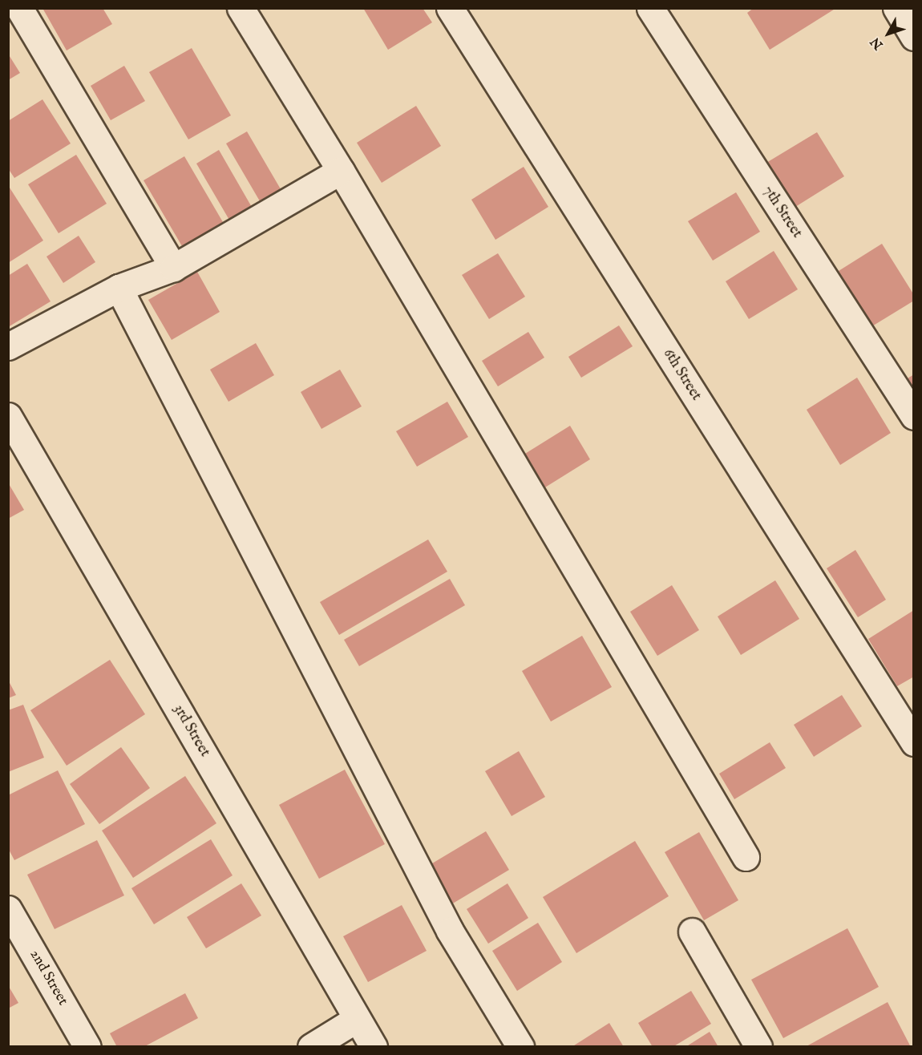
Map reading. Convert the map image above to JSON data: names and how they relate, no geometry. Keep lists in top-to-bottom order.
{
  "streets": {
    "street": [
      "7th Street",
      "6th Street",
      "3rd Street",
      "2nd Street"
    ]
  },
  "north": "bottom left"
}
